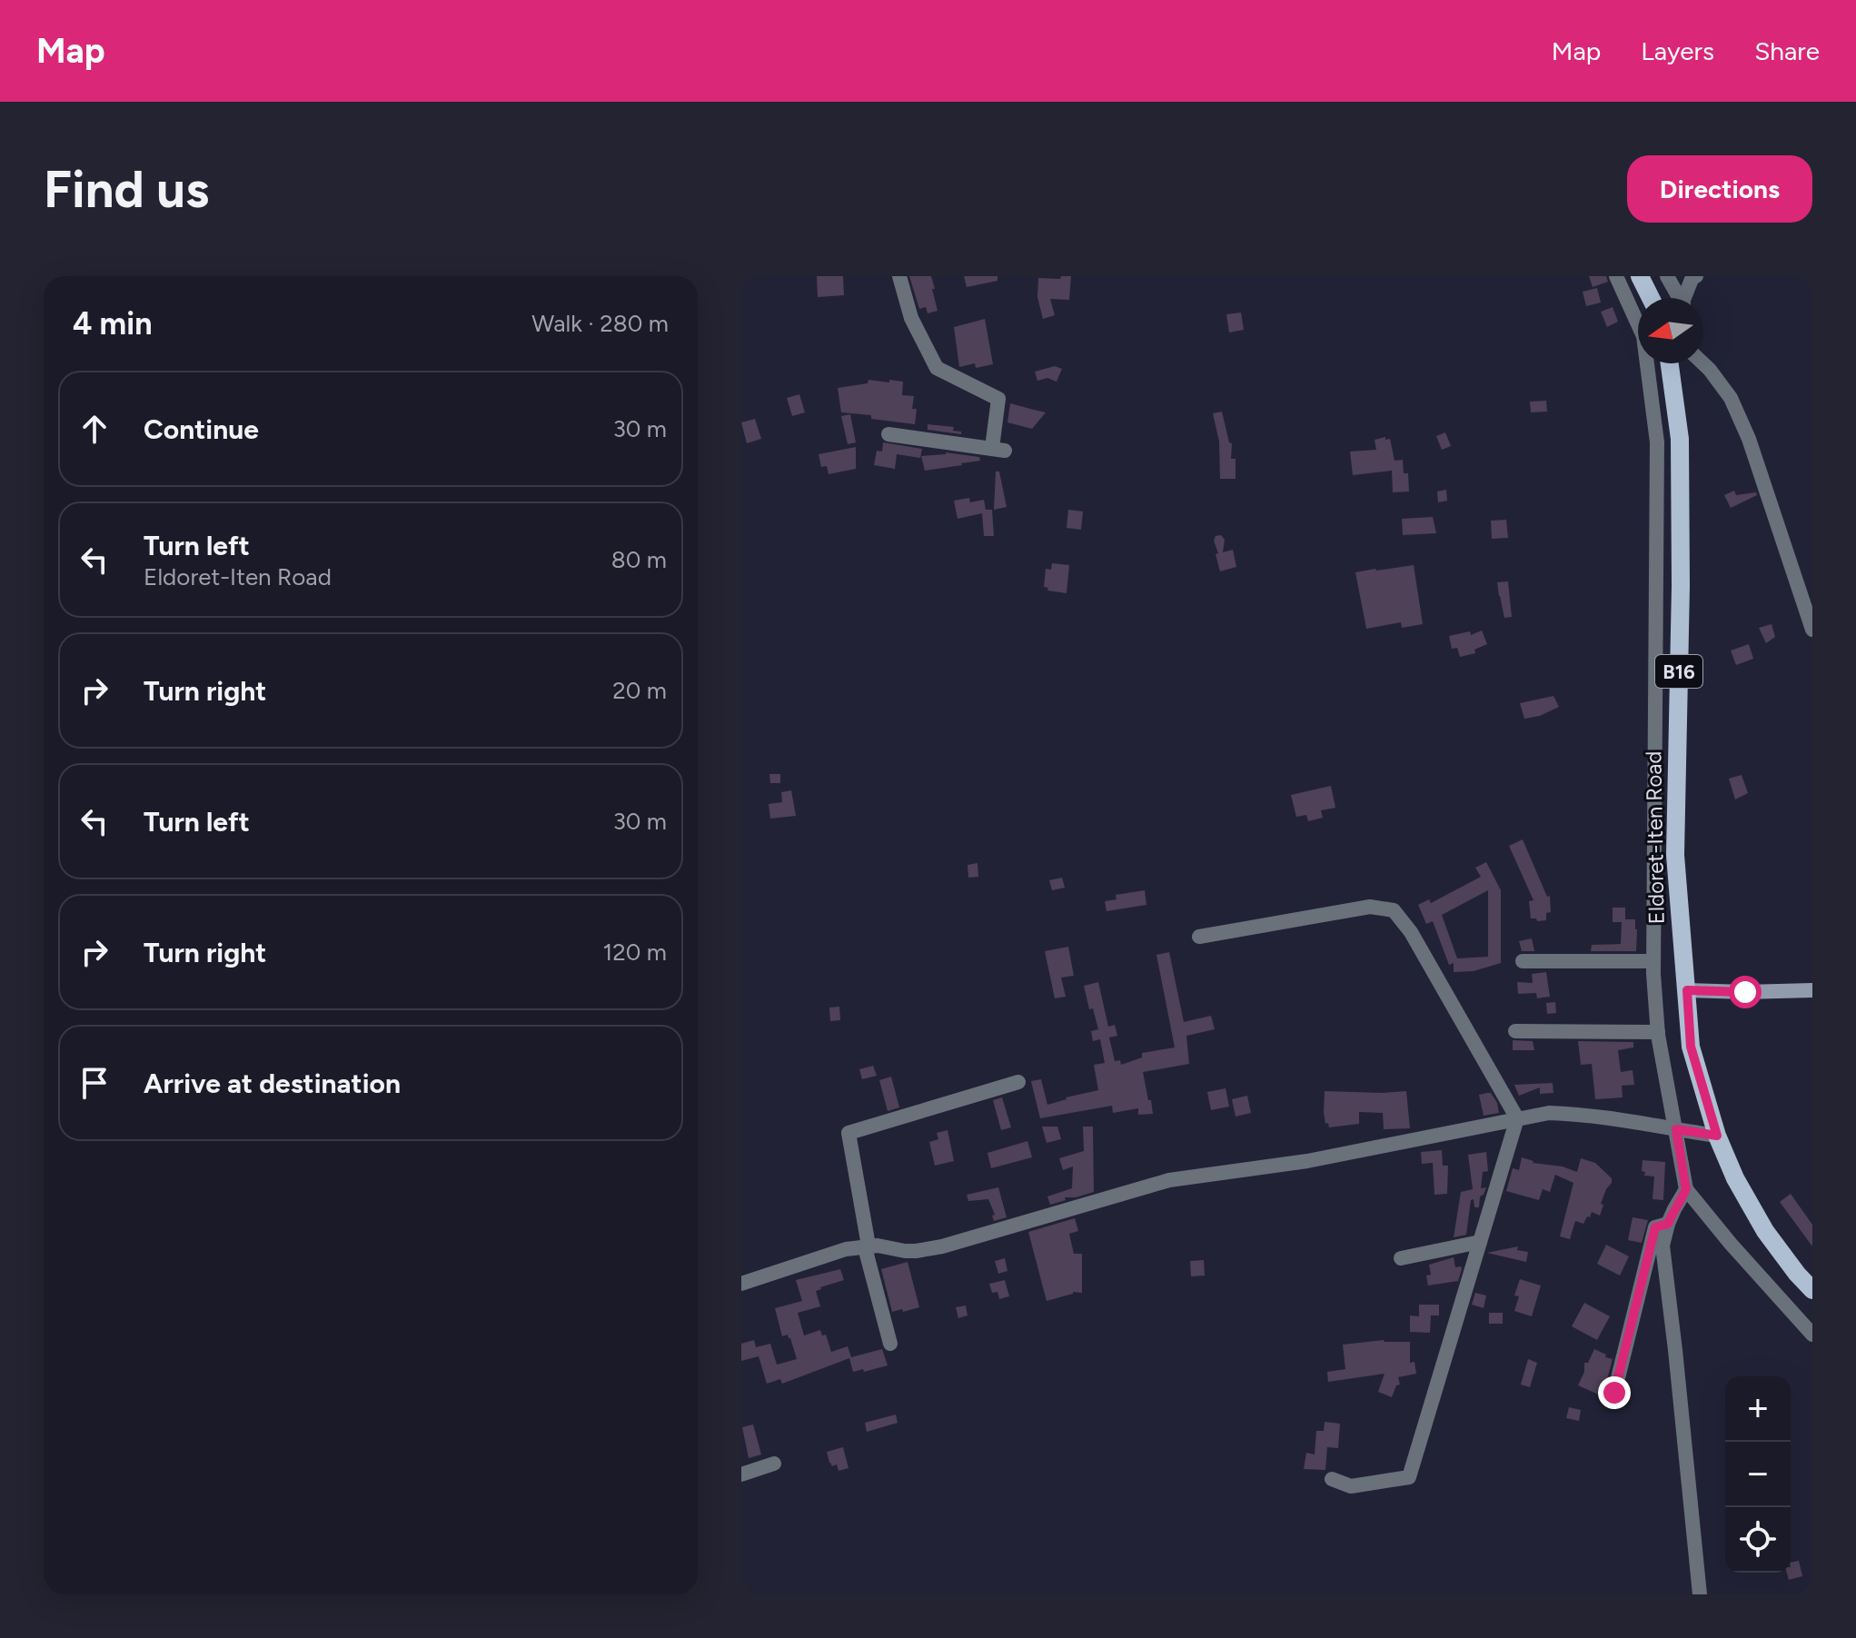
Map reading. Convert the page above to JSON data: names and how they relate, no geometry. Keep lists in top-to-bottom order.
{
  "streets": {
    "main road": ["B16", "Eldoret-Iten Road"]
  },
  "north": "left",
  "page": {
    "header": "Map",
    "nav": ["Map", "Layers", "Share"],
    "buttons": "Directions",
    "title": "Find us",
    "heading": ["4 min", "Walk · 280 m"],
    "list": [
      ["Continue", "30 m"],
      ["Turn left", "Eldoret-Iten Road", "80 m"],
      ["Turn right", "20 m"],
      ["Turn left", "30 m"],
      ["Turn right", "120 m"],
      "Arrive at destination"
    ],
    "map_buttons": ["+", "−"]
  }
}
